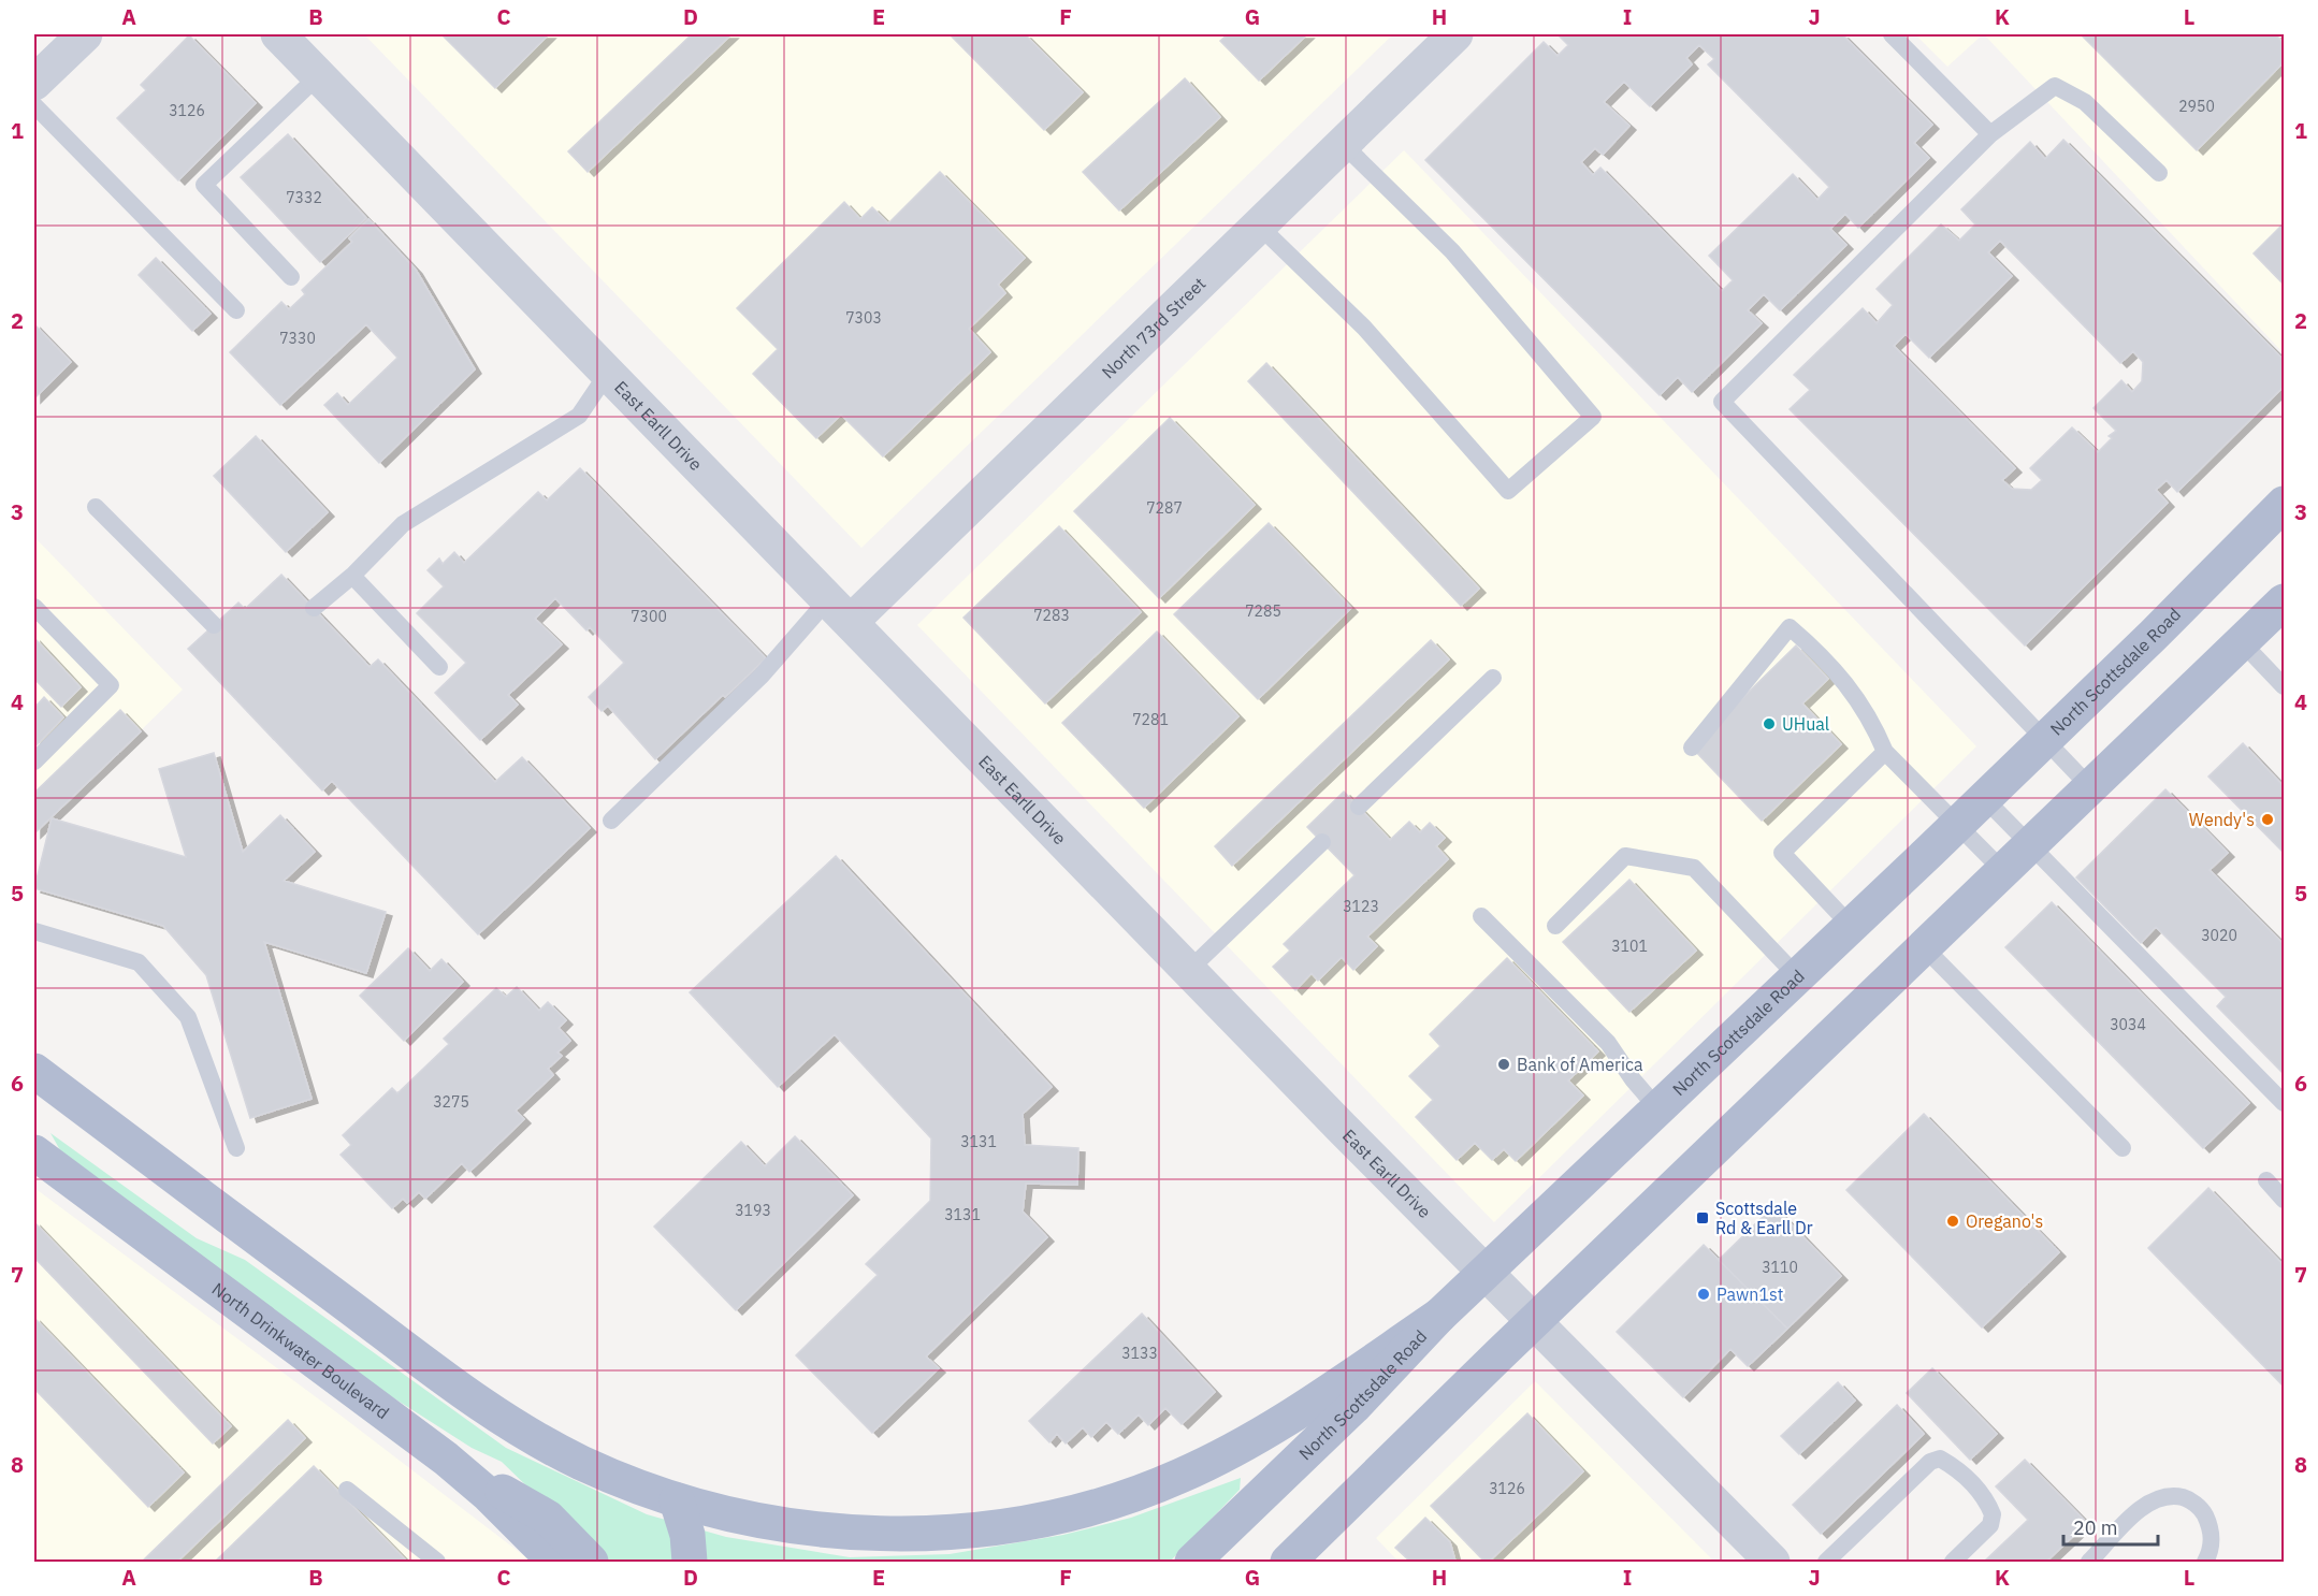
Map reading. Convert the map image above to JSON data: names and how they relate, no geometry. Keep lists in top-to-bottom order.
{
  "streets": {
    "main road": ["North Scottsdale Road", "North Drinkwater Boulevard"],
    "street": ["North 73rd Street", "East Earll Drive"]
  },
  "crossings": [
    ["North 73rd Street", "East Earll Drive"],
    ["East Earll Drive", "North Scottsdale Road"]
  ],
  "places": {
    "other": [
      "UHual",
      "Wendy's",
      "Bank of America",
      "Oregano's",
      "Pawn1st"
    ],
    "transit": ["Scottsdale Rd & Earll Dr"]
  },
  "house_numbers": [
    "2950",
    "3126",
    "7332",
    "7303",
    "7330",
    "7287",
    "7285",
    "7283",
    "7300",
    "7281",
    "3123",
    "3020",
    "3101",
    "3034",
    "3275",
    "3131",
    "3193",
    "3131",
    "3110",
    "3133",
    "3126"
  ],
  "scale_bar": "20 m",
  "grid": {
    "columns": [
      "A",
      "B",
      "C",
      "D",
      "E",
      "F",
      "G",
      "H",
      "I",
      "J",
      "K",
      "L"
    ],
    "rows": [
      "1",
      "2",
      "3",
      "4",
      "5",
      "6",
      "7",
      "8"
    ]
  }
}
